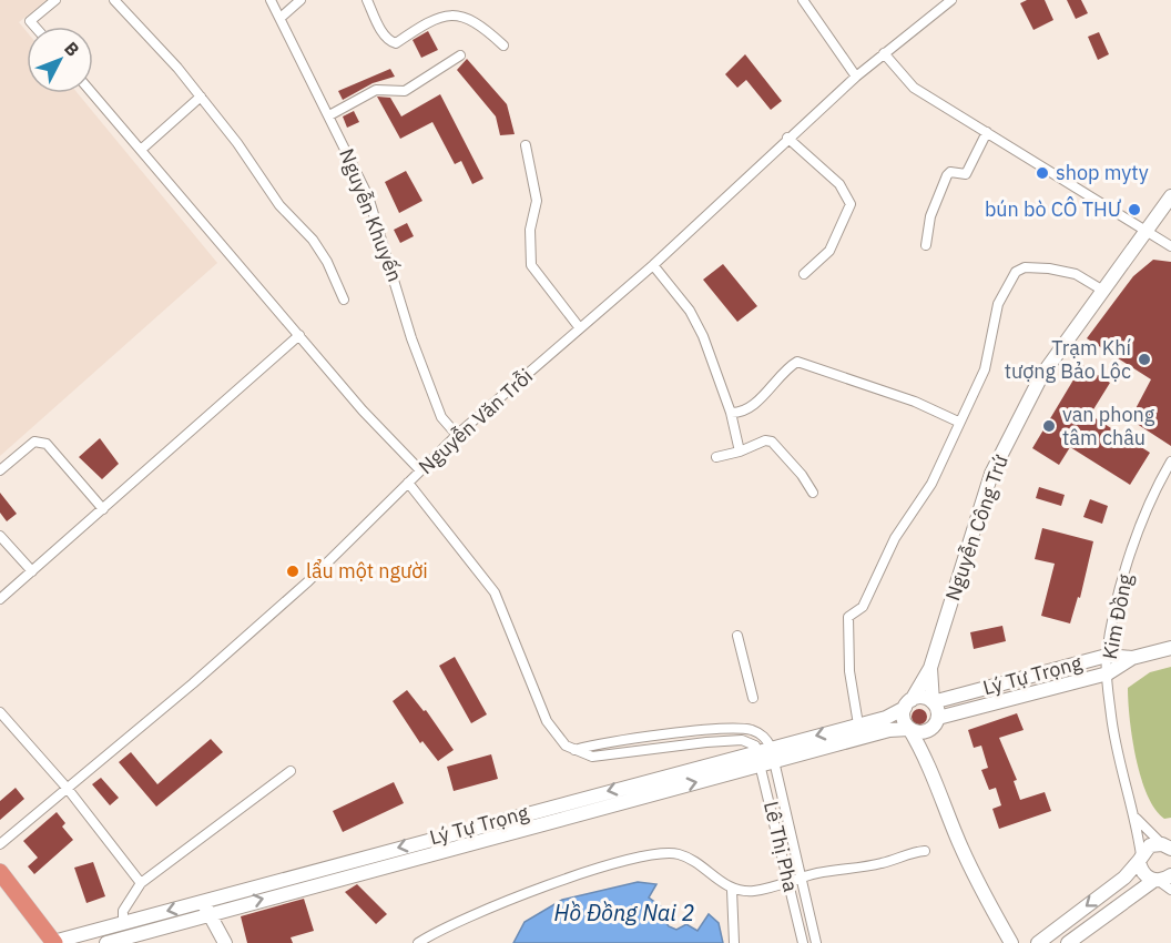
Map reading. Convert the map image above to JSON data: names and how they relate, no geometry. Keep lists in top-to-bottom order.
{
  "streets": {
    "street": [
      "Nguyễn Khuyến",
      "Nguyễn Văn Trỗi",
      "Nguyễn Công Trứ",
      "Kim Đồng",
      "Lý Tự Trọng",
      "Lê Thị Pha"
    ]
  },
  "crossings": [
    ["Nguyễn Khuyến", "Nguyễn Văn Trỗi"],
    ["Nguyễn Công Trứ", "Lý Tự Trọng"],
    ["Kim Đồng", "Lý Tự Trọng"],
    ["Lý Tự Trọng", "Lê Thị Pha"]
  ],
  "water": ["Hồ Đồng Nai 2"],
  "places": [
    "shop myty",
    "bún bò CÔ THƯ",
    "Trạm Khí tượng Bảo Lộc",
    "van phong tâm châu",
    "lẩu một người"
  ],
  "north": "top right"
}
